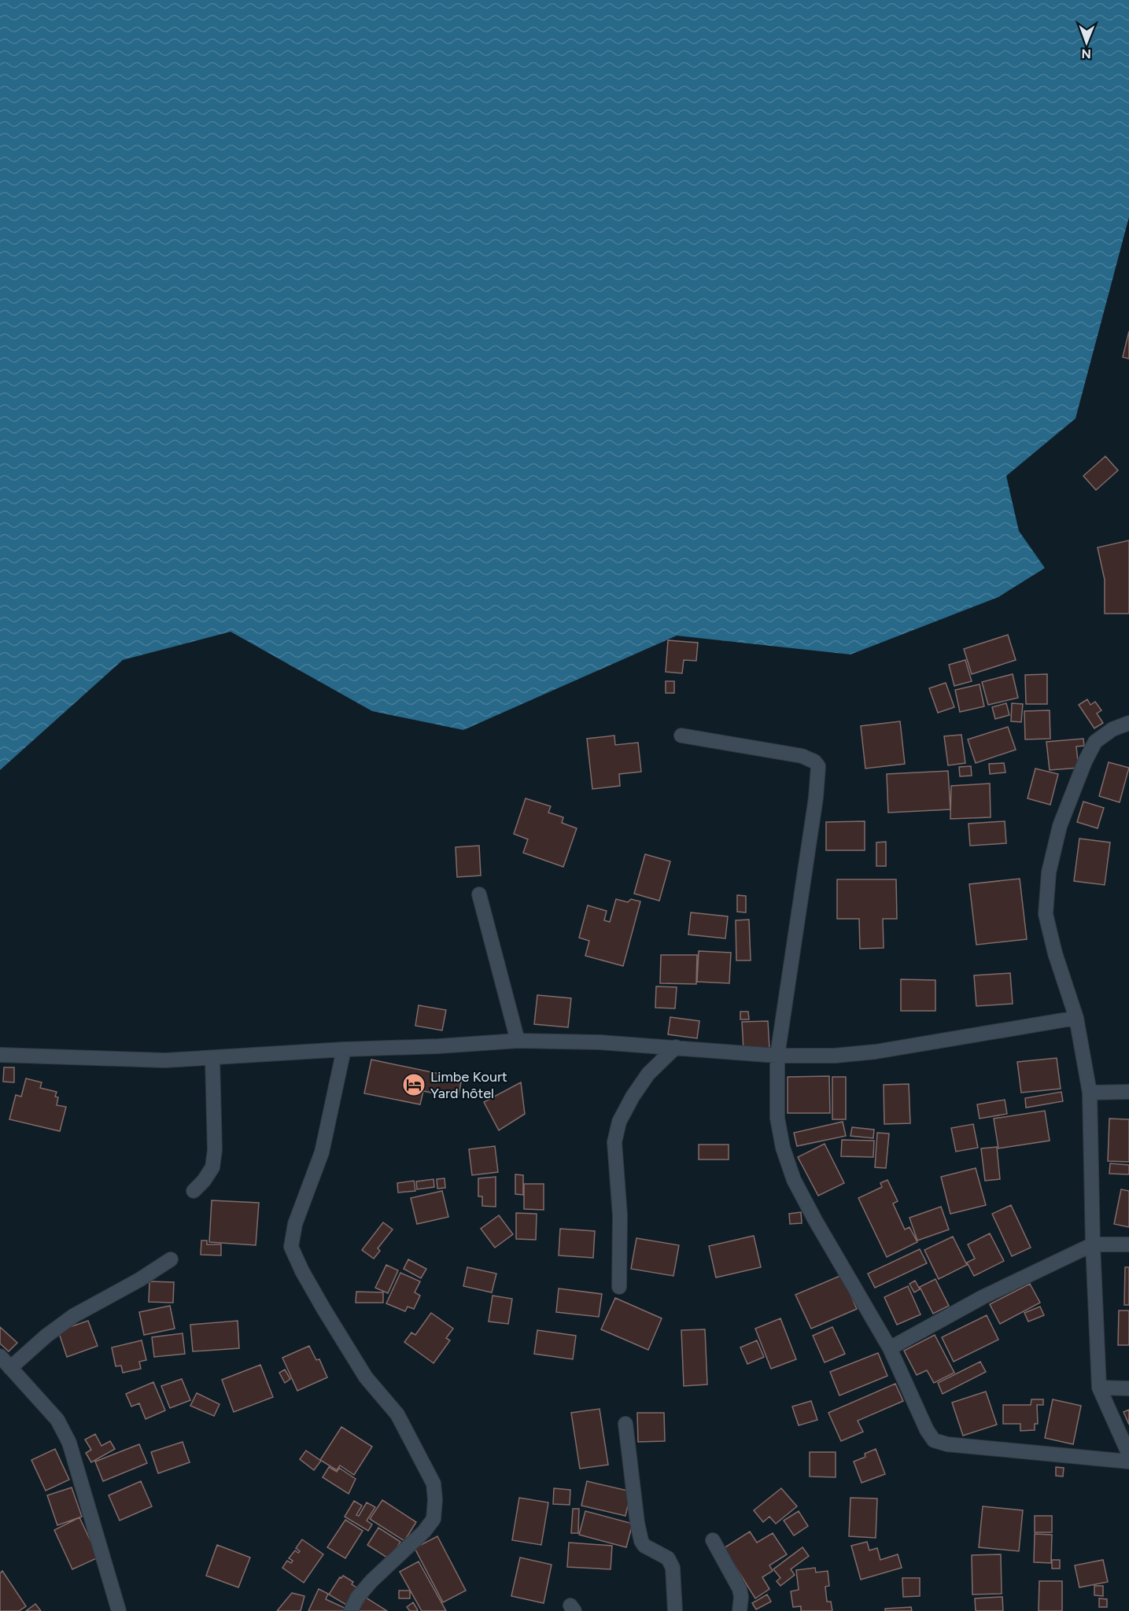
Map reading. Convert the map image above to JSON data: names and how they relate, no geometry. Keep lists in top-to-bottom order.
{
  "places": {
    "hotel": ["Limbe Kourt Yard hôtel"]
  },
  "north": "bottom"
}
